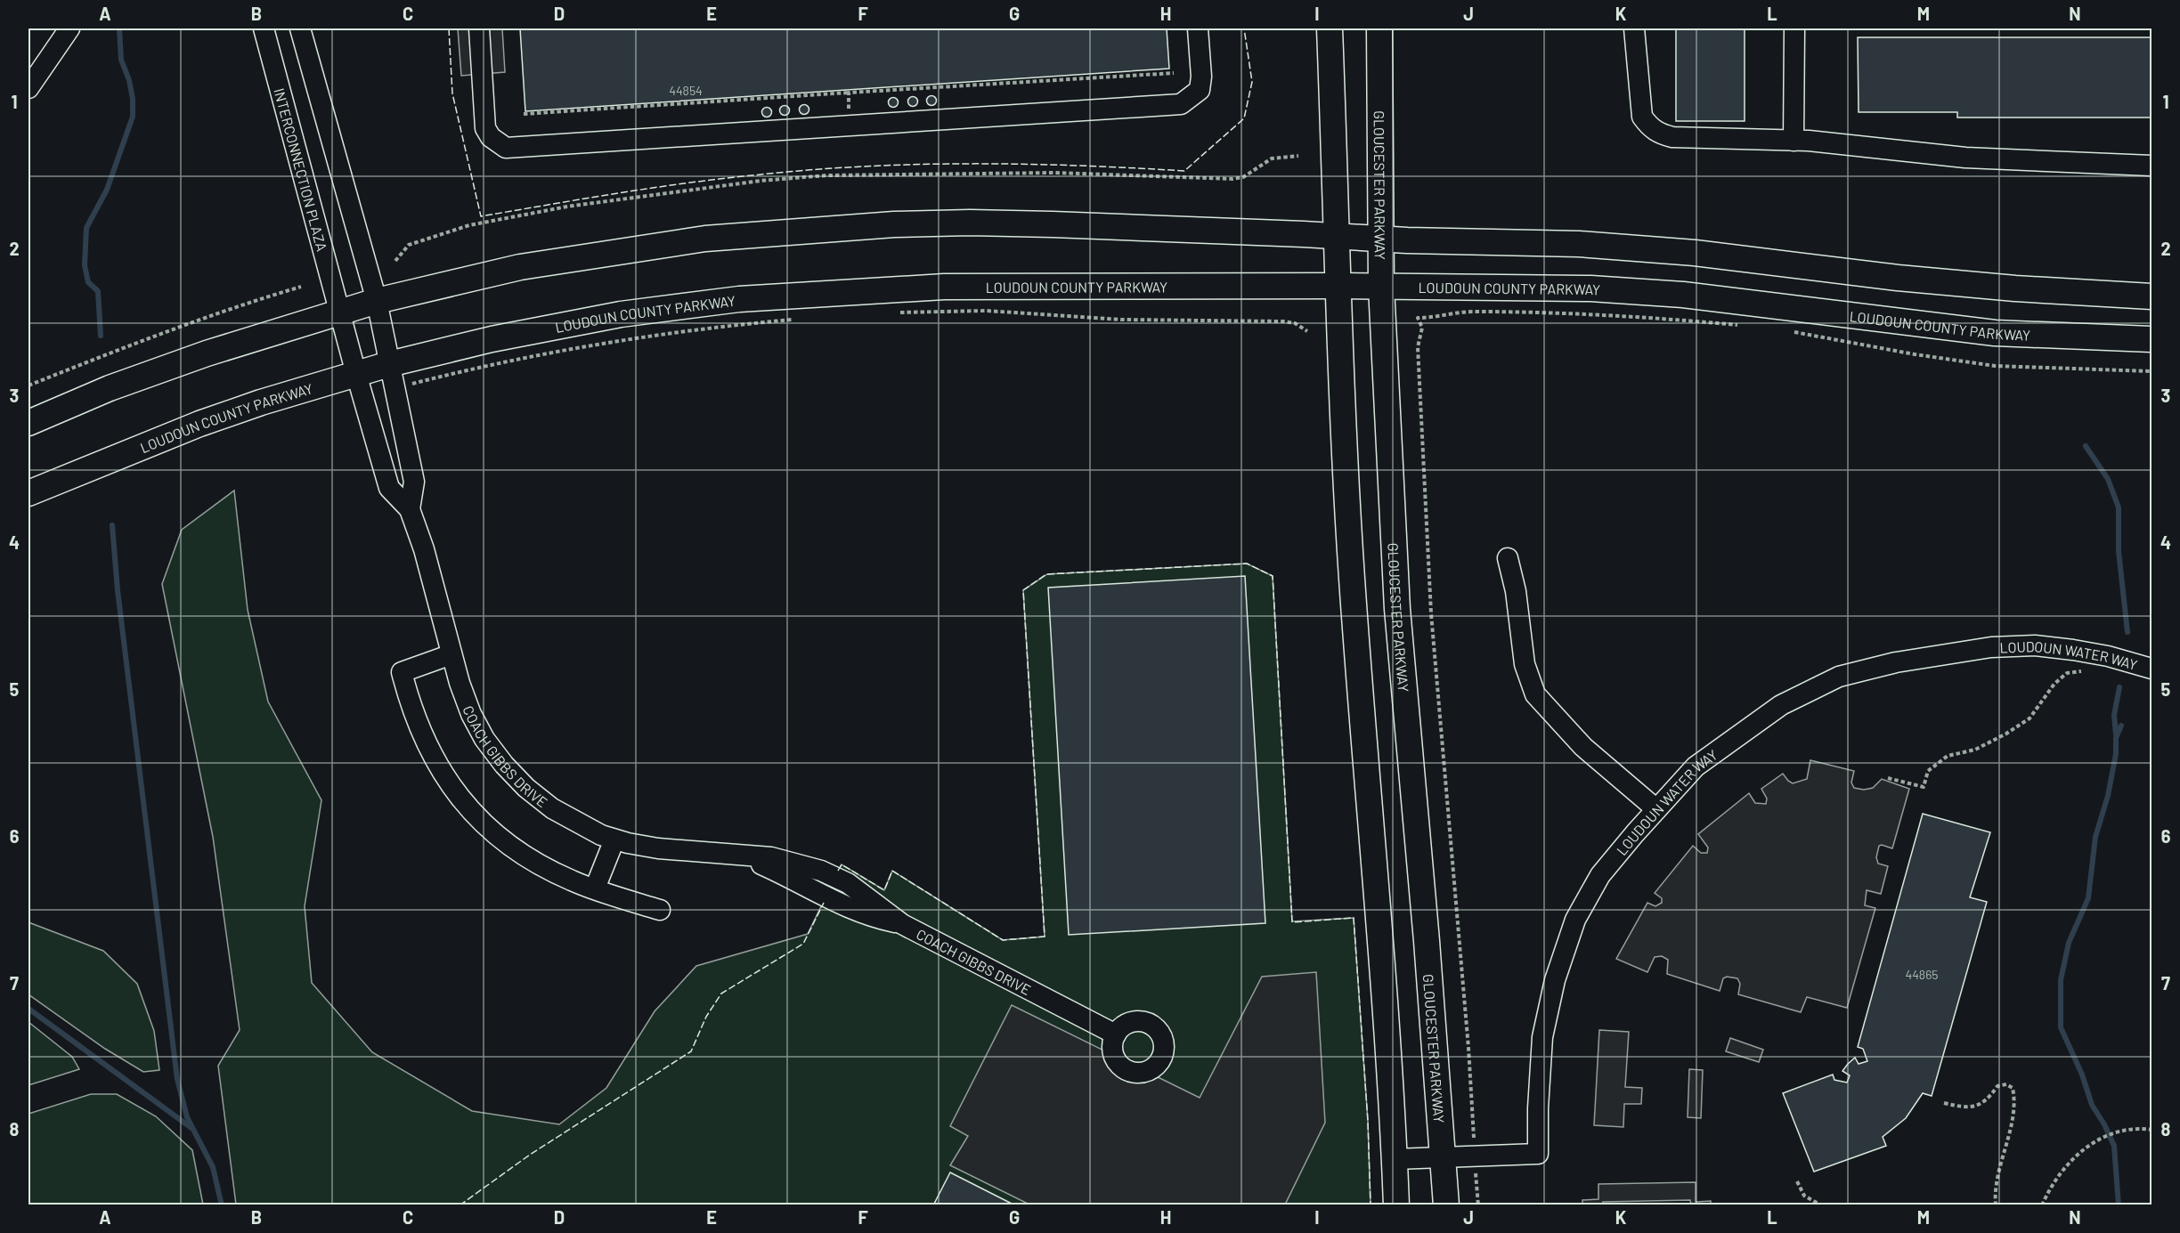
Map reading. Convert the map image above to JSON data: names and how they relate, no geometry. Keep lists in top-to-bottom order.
{
  "streets": {
    "main road": ["GLOUCESTER PARKWAY", "LOUDOUN COUNTY PARKWAY"],
    "street": ["INTERCONNECTION PLAZA", "LOUDOUN WATER WAY", "COACH GIBBS DRIVE"]
  },
  "crossings": [
    ["INTERCONNECTION PLAZA", "COACH GIBBS DRIVE"],
    ["GLOUCESTER PARKWAY", "LOUDOUN COUNTY PARKWAY"],
    ["GLOUCESTER PARKWAY", "LOUDOUN WATER WAY"],
    ["LOUDOUN COUNTY PARKWAY", "COACH GIBBS DRIVE"]
  ],
  "house_numbers": ["44854", "44865"],
  "grid": {
    "columns": [
      "A",
      "B",
      "C",
      "D",
      "E",
      "F",
      "G",
      "H",
      "I",
      "J",
      "K",
      "L",
      "M",
      "N"
    ],
    "rows": [
      "1",
      "2",
      "3",
      "4",
      "5",
      "6",
      "7",
      "8"
    ]
  }
}
